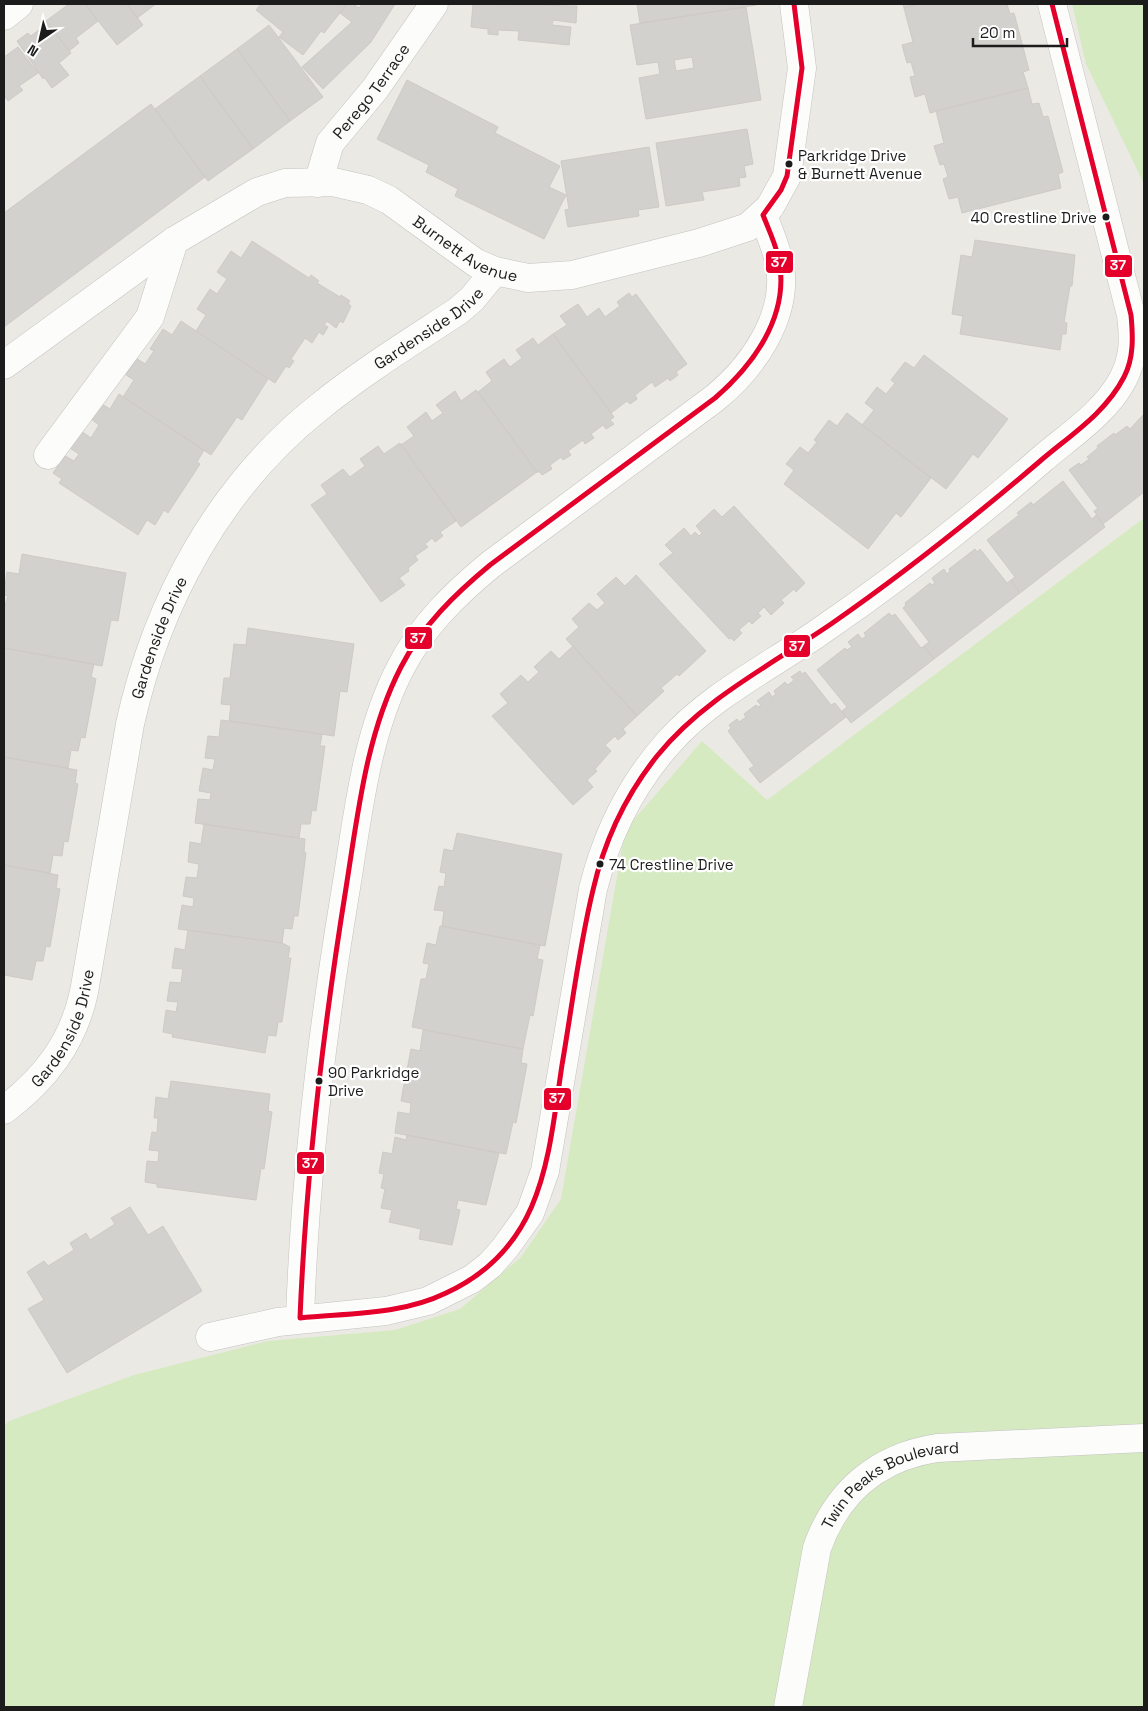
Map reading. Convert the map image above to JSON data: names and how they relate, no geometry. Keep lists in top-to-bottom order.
{
  "streets": {
    "street": [
      "Perego Terrace",
      "Burnett Avenue",
      "Gardenside Drive",
      "Twin Peaks Boulevard"
    ]
  },
  "crossings": [
    ["Perego Terrace", "Burnett Avenue"],
    ["Burnett Avenue", "Gardenside Drive"]
  ],
  "places": [
    "Parkridge Drive & Burnett Avenue",
    "40 Crestline Drive",
    "74 Crestline Drive",
    "90 Parkridge Drive"
  ],
  "lines": ["transit line 37"],
  "scale_bar": "20 m",
  "north": "bottom left"
}
